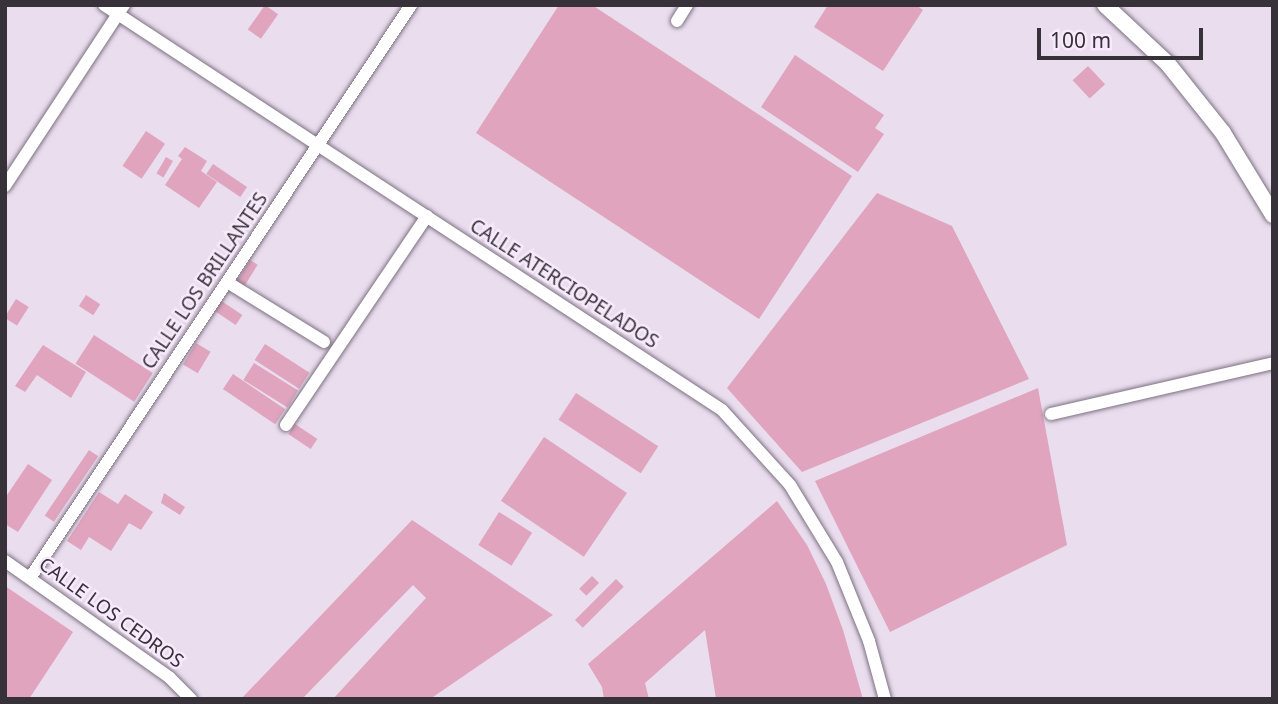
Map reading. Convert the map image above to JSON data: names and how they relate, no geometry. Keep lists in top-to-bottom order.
{
  "streets": {
    "street": ["CALLE LOS BRILLANTES", "CALLE ATERCIOPELADOS", "CALLE LOS CEDROS"]
  },
  "crossings": [
    ["CALLE LOS BRILLANTES", "CALLE ATERCIOPELADOS"],
    ["CALLE LOS BRILLANTES", "CALLE LOS CEDROS"]
  ],
  "scale_bar": "100 m"
}
